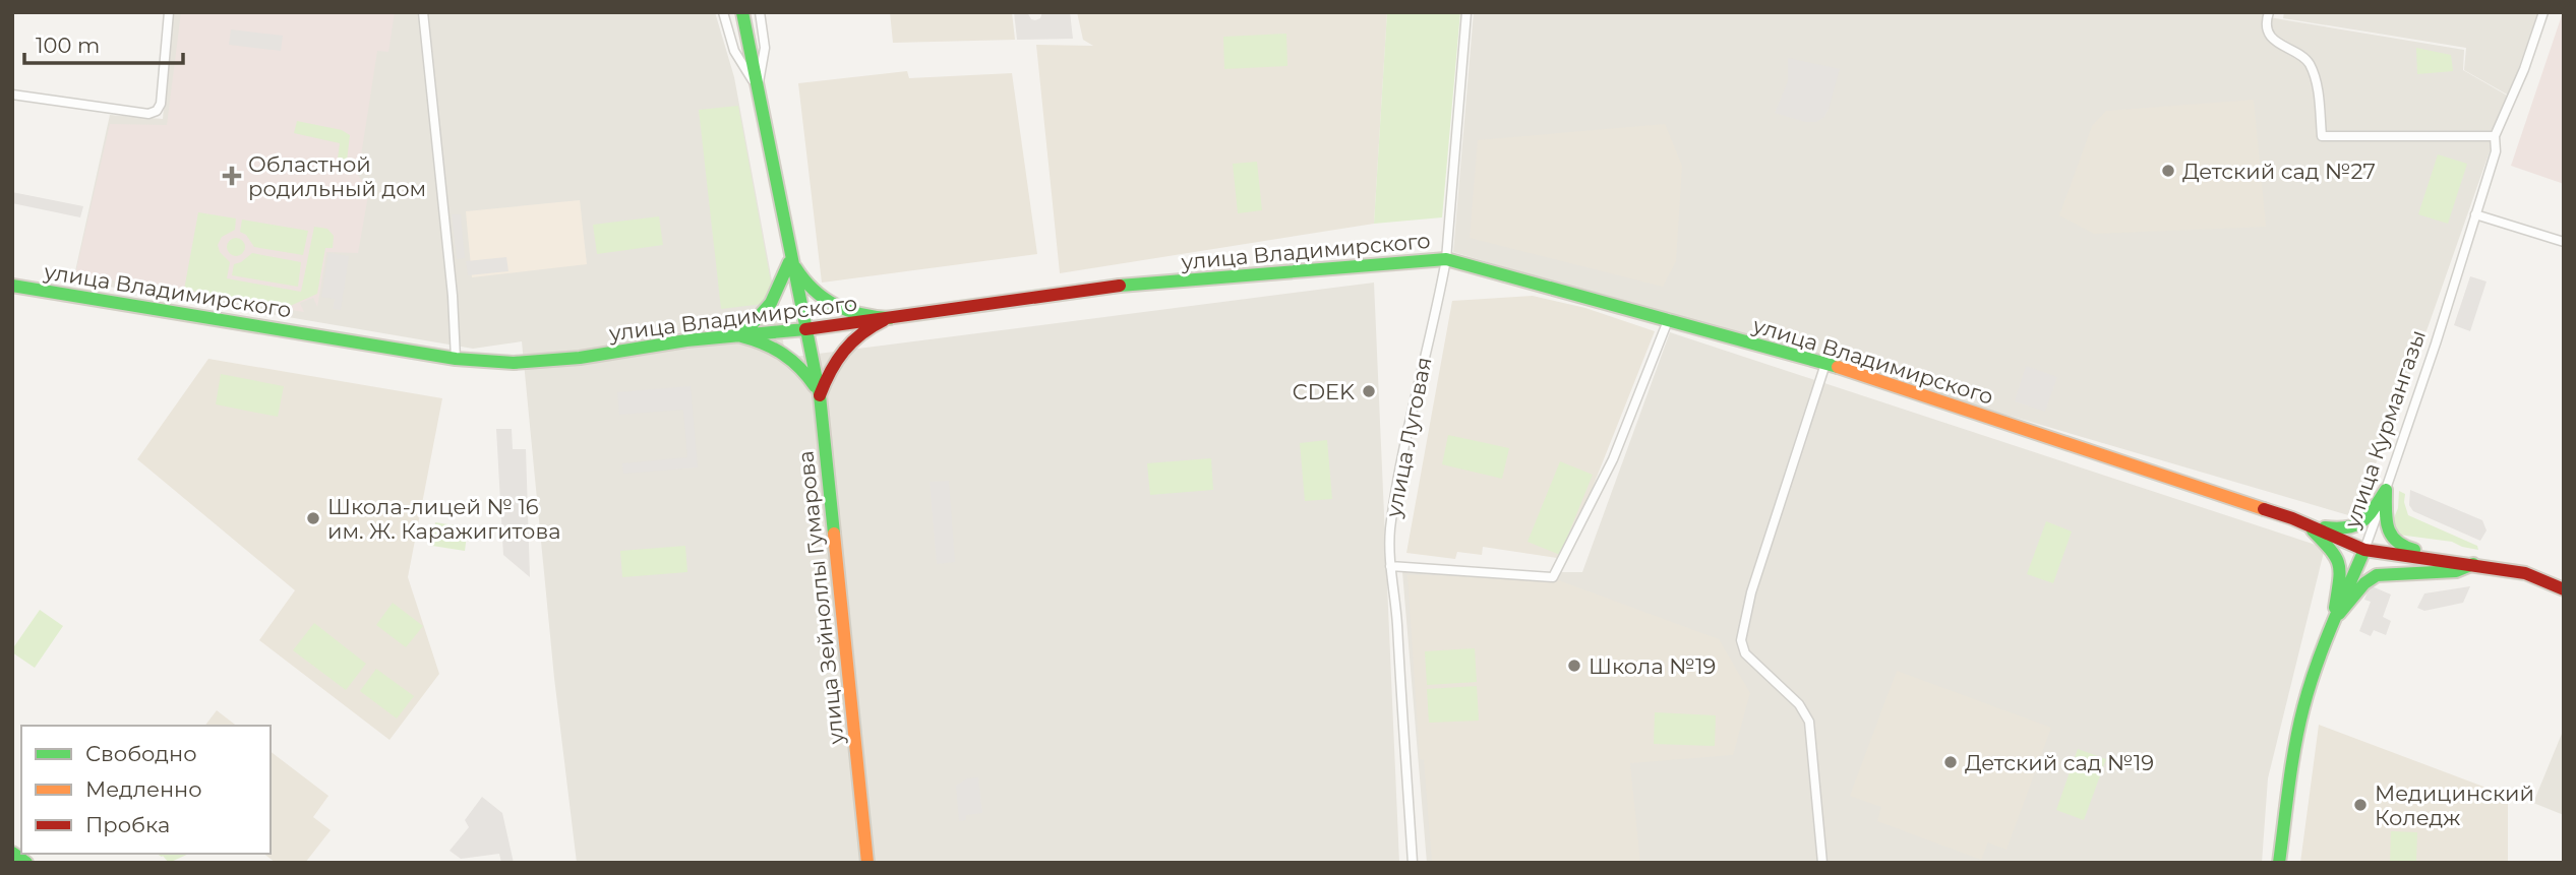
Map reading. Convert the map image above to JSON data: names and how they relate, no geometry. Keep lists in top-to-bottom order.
{
  "streets": {
    "street": [
      "улица Владимирского",
      "улица Курмангазы",
      "улица Луговая",
      "улица Зейноллы Гумарова"
    ]
  },
  "crossings": [
    ["улица Владимирского", "улица Курмангазы"],
    ["улица Владимирского", "улица Луговая"],
    ["улица Владимирского", "улица Зейноллы Гумарова"]
  ],
  "places": {
    "other": [
      "Детский сад №27",
      "CDEK",
      "Школа-лицей № 16 им. Ж. Каражигитова",
      "Школа №19",
      "Детский сад №19",
      "Медицинский Коледж"
    ],
    "health": ["Областной родильный дом"]
  },
  "legend": ["Свободно", "Медленно", "Пробка"],
  "scale_bar": "100 m"
}
